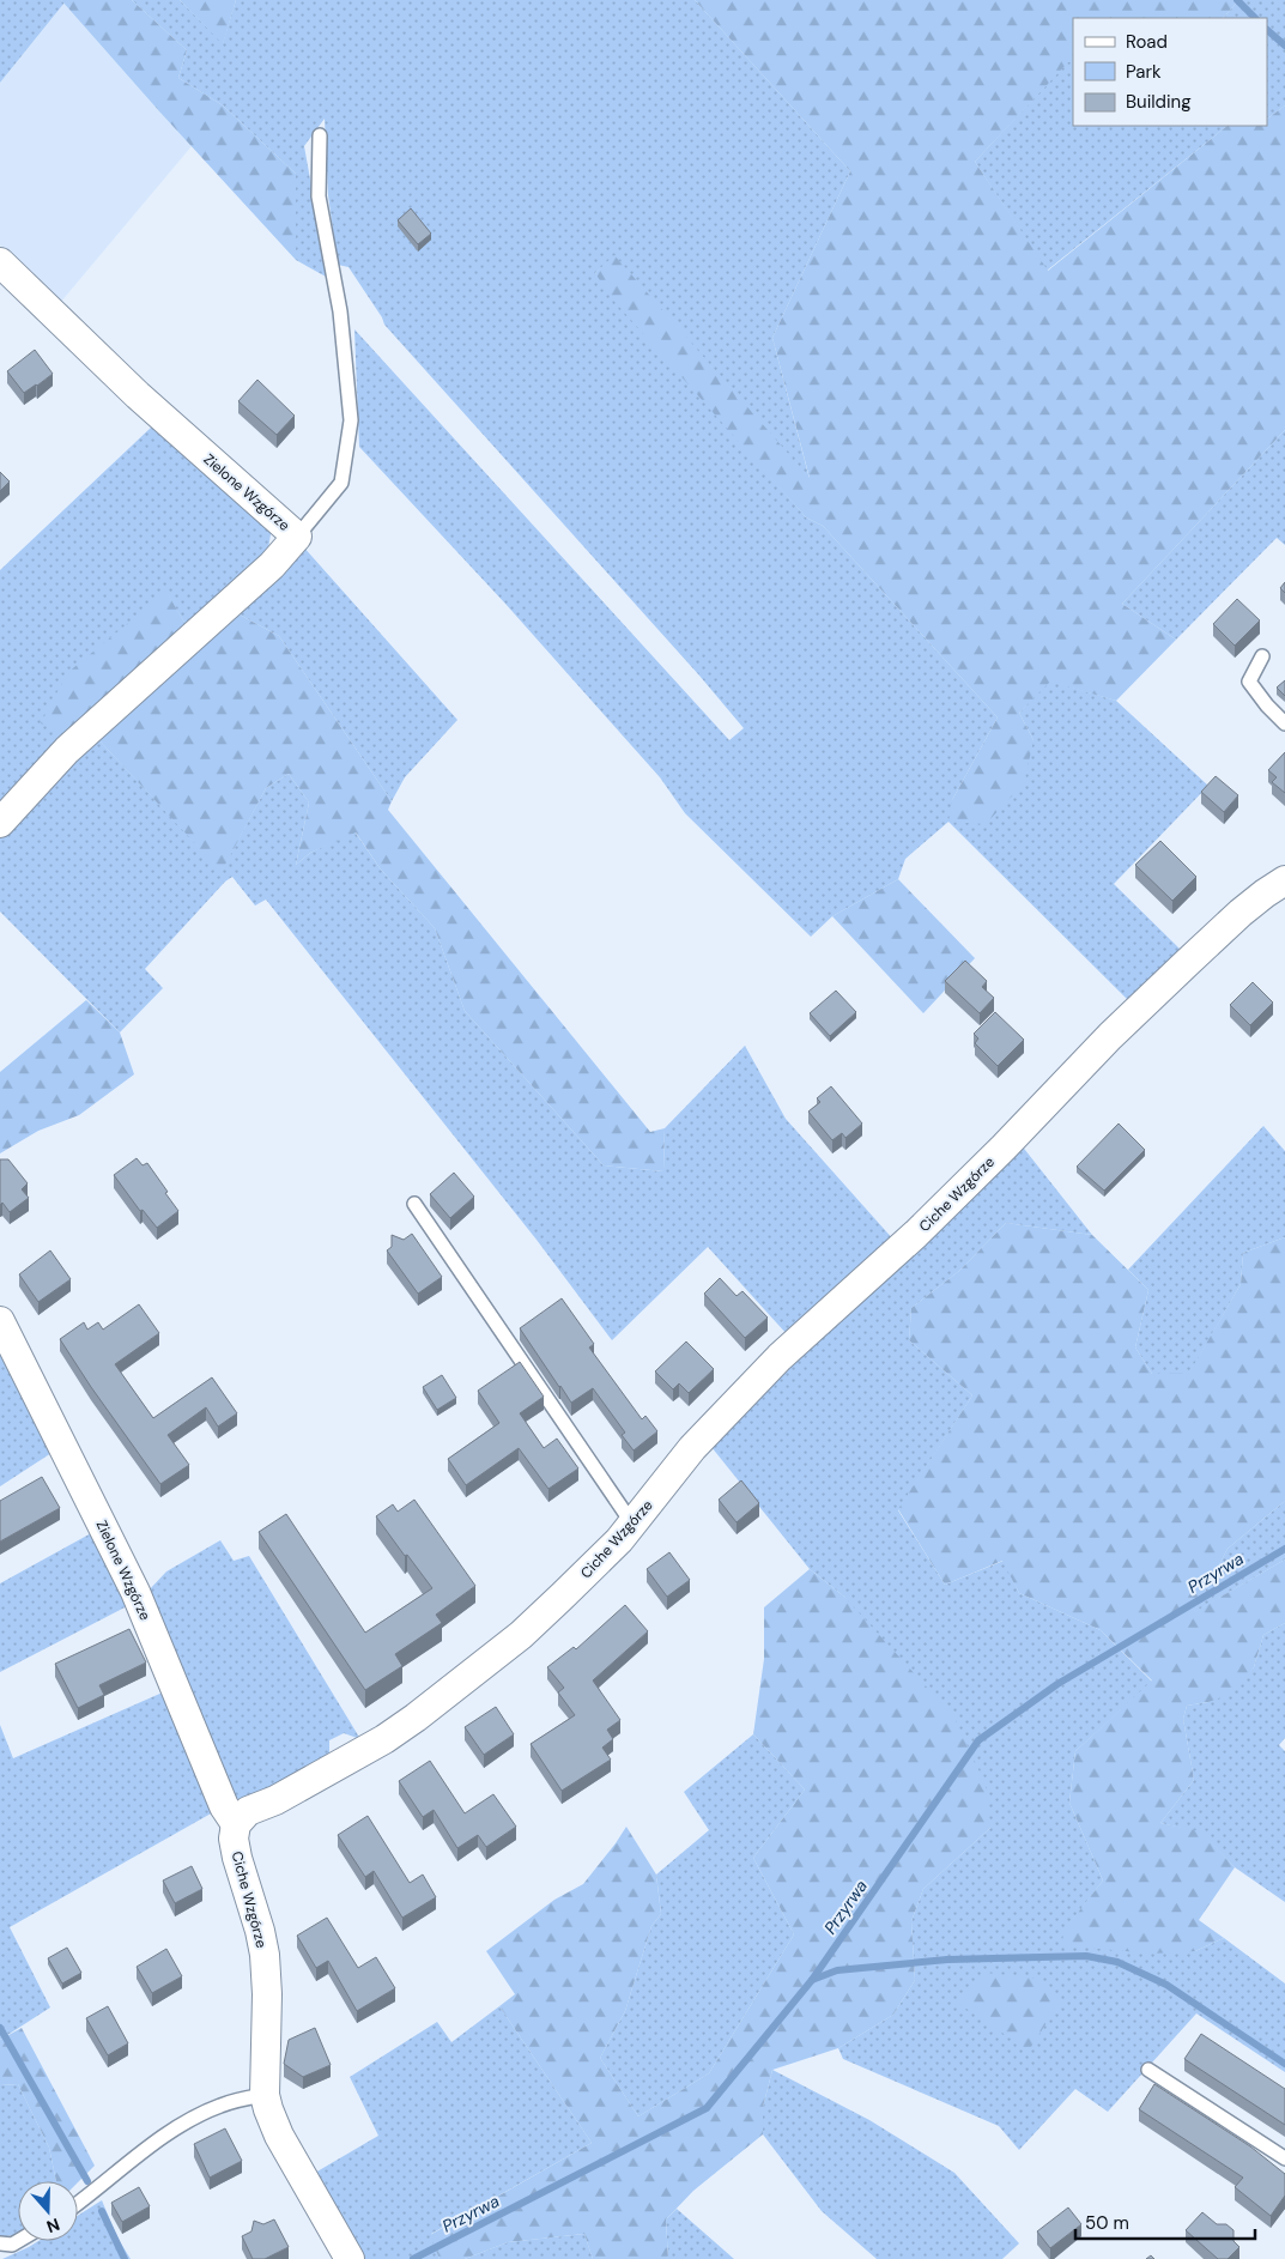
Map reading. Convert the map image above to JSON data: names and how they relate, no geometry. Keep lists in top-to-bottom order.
{
  "streets": {
    "street": ["Zielone Wzgórze", "Ciche Wzgórze"]
  },
  "crossings": [
    ["Zielone Wzgórze", "Ciche Wzgórze"]
  ],
  "water": ["Przyrwa"],
  "legend": ["Road", "Park", "Building"],
  "scale_bar": "50 m",
  "north": "bottom"
}
